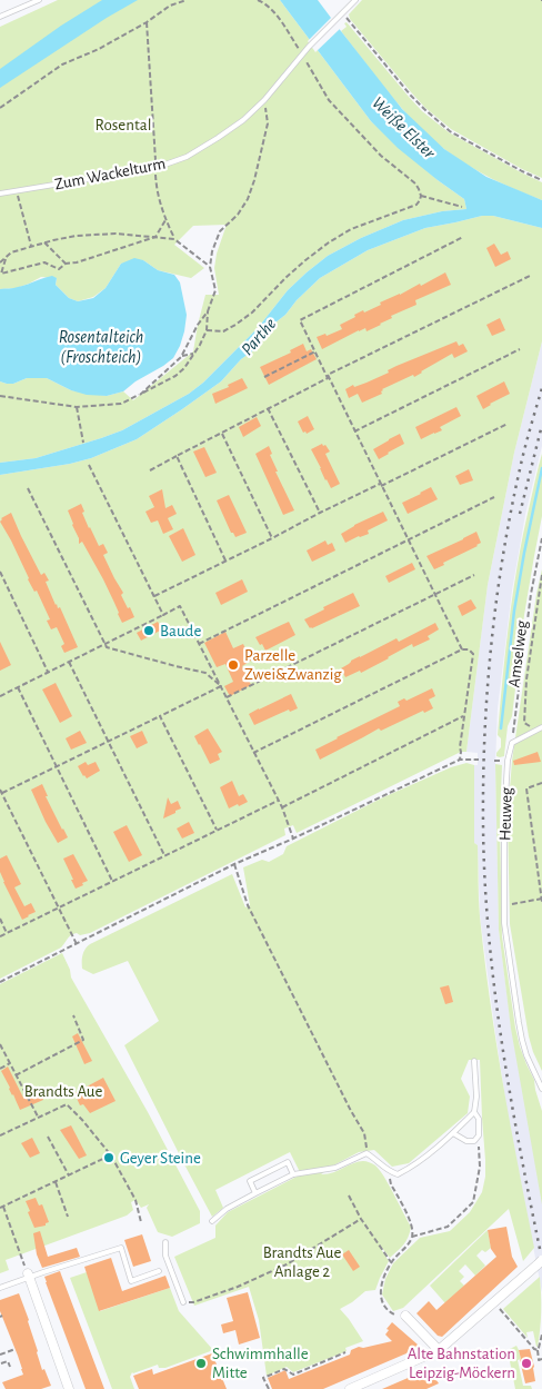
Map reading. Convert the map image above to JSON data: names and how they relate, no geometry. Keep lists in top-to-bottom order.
{
  "streets": {
    "lane": ["Zum Wackelturm", "Heuweg"],
    "path": ["Amselweg"]
  },
  "water": ["Weiße Elster", "Rosentalteich (Froschteich)", "Parthe"],
  "parks": ["Rosental", "Brandts Aue", "Brandts Aue Anlage 2"],
  "places": [
    "Baude",
    "Parzelle Zwei&Zwanzig",
    "Geyer Steine",
    "Schwimmhalle Mitte",
    "Alte Bahnstation Leipzig-Möckern"
  ]
}
